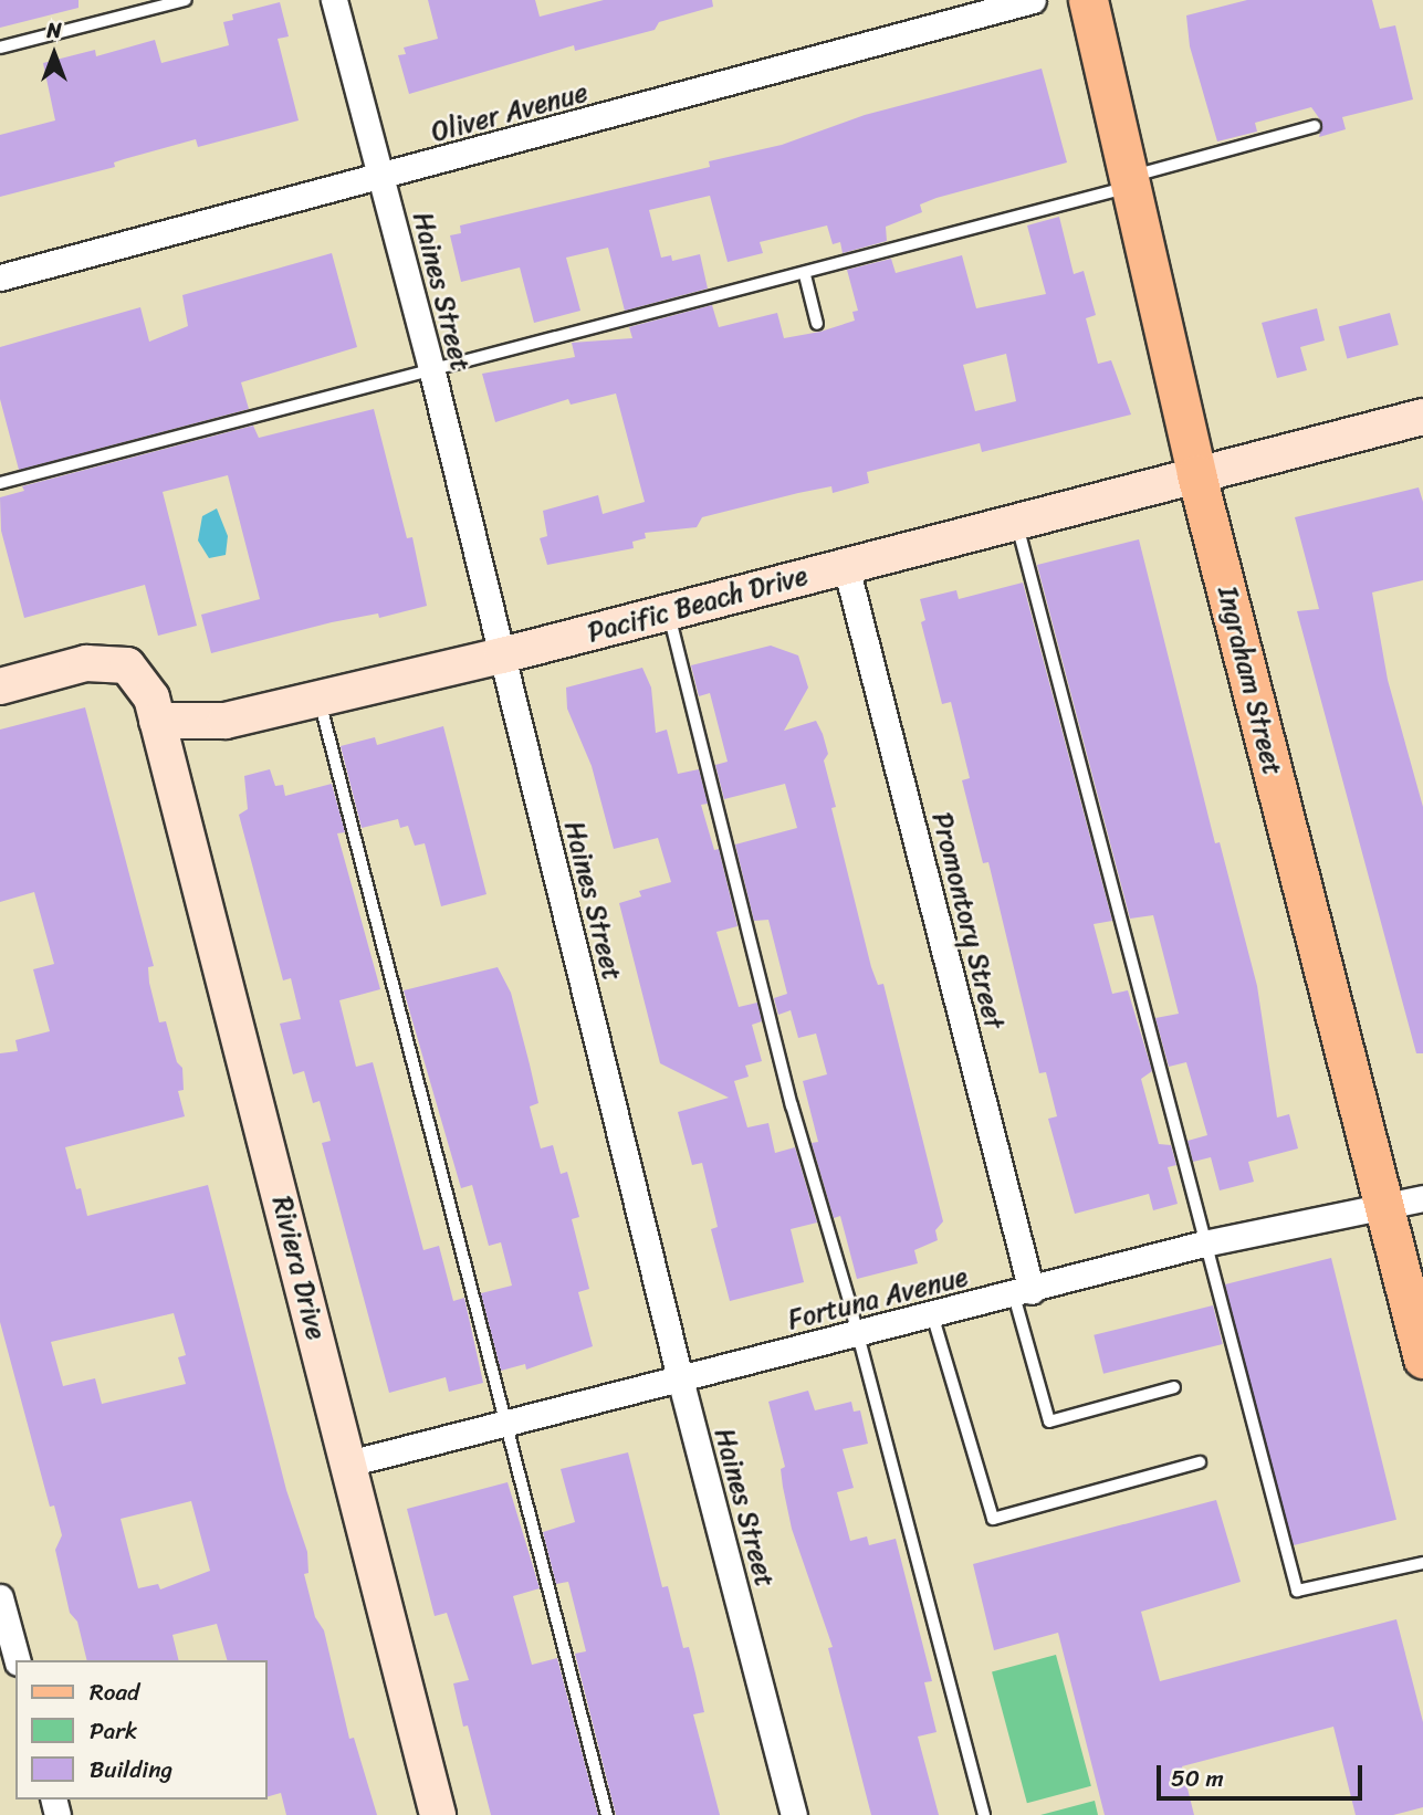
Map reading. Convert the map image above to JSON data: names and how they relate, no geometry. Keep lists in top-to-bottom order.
{
  "streets": {
    "main road": ["Ingraham Street"],
    "street": [
      "Oliver Avenue",
      "Haines Street",
      "Pacific Beach Drive",
      "Promontory Street",
      "Riviera Drive",
      "Fortuna Avenue"
    ]
  },
  "crossings": [
    ["Oliver Avenue", "Haines Street"],
    ["Haines Street", "Pacific Beach Drive"],
    ["Haines Street", "Fortuna Avenue"],
    ["Pacific Beach Drive", "Ingraham Street"],
    ["Pacific Beach Drive", "Promontory Street"],
    ["Pacific Beach Drive", "Riviera Drive"],
    ["Ingraham Street", "Fortuna Avenue"],
    ["Promontory Street", "Fortuna Avenue"],
    ["Riviera Drive", "Fortuna Avenue"]
  ],
  "legend": ["Road", "Park", "Building"],
  "scale_bar": "50 m",
  "north": "top"
}
